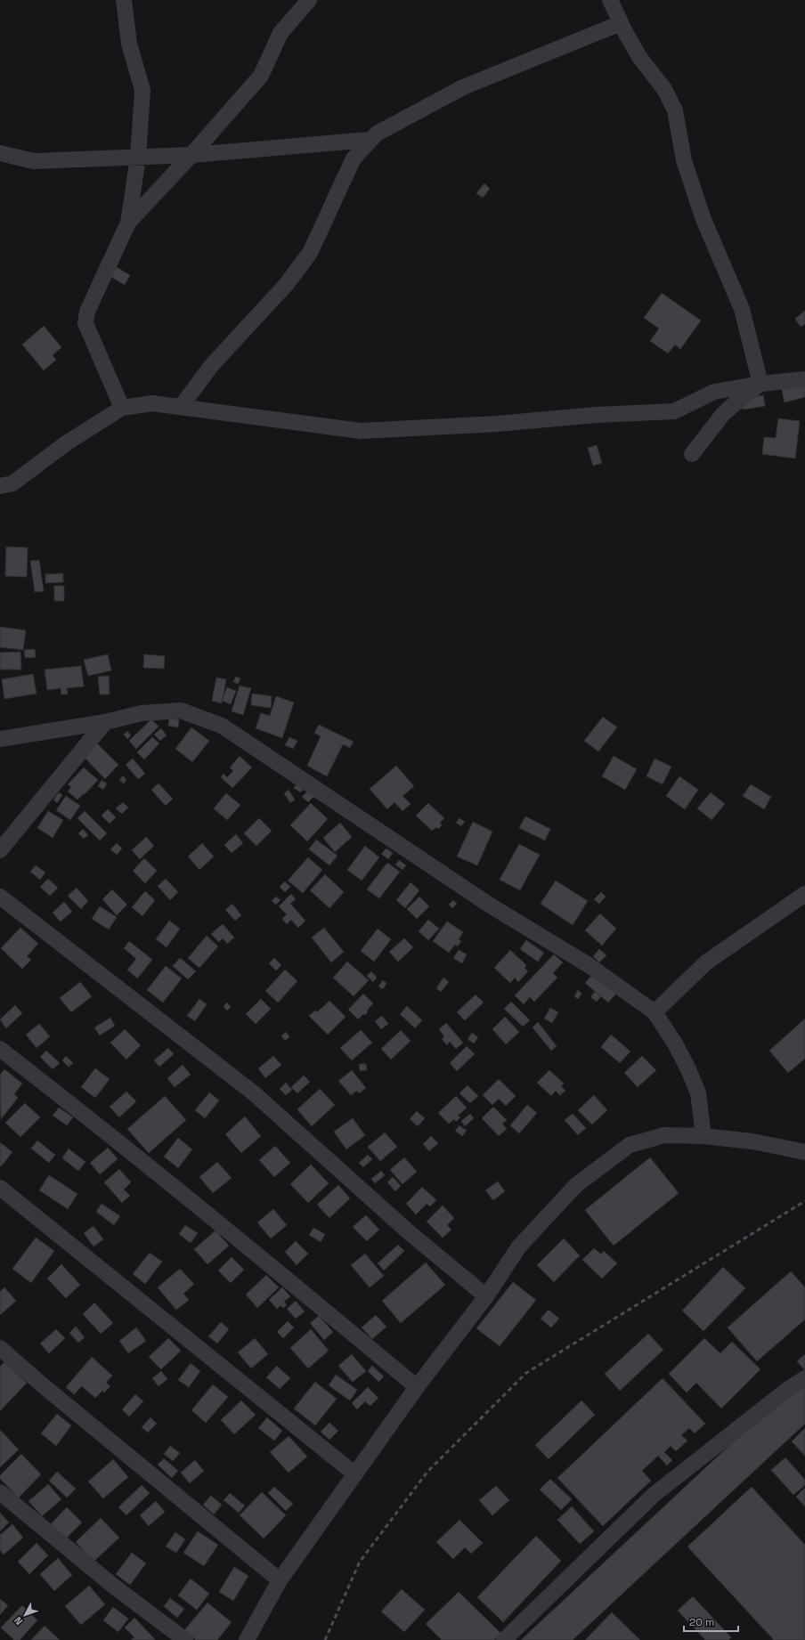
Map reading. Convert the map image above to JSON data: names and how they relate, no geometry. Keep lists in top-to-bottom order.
{
  "scale_bar": "20 m",
  "north": "bottom left"
}
